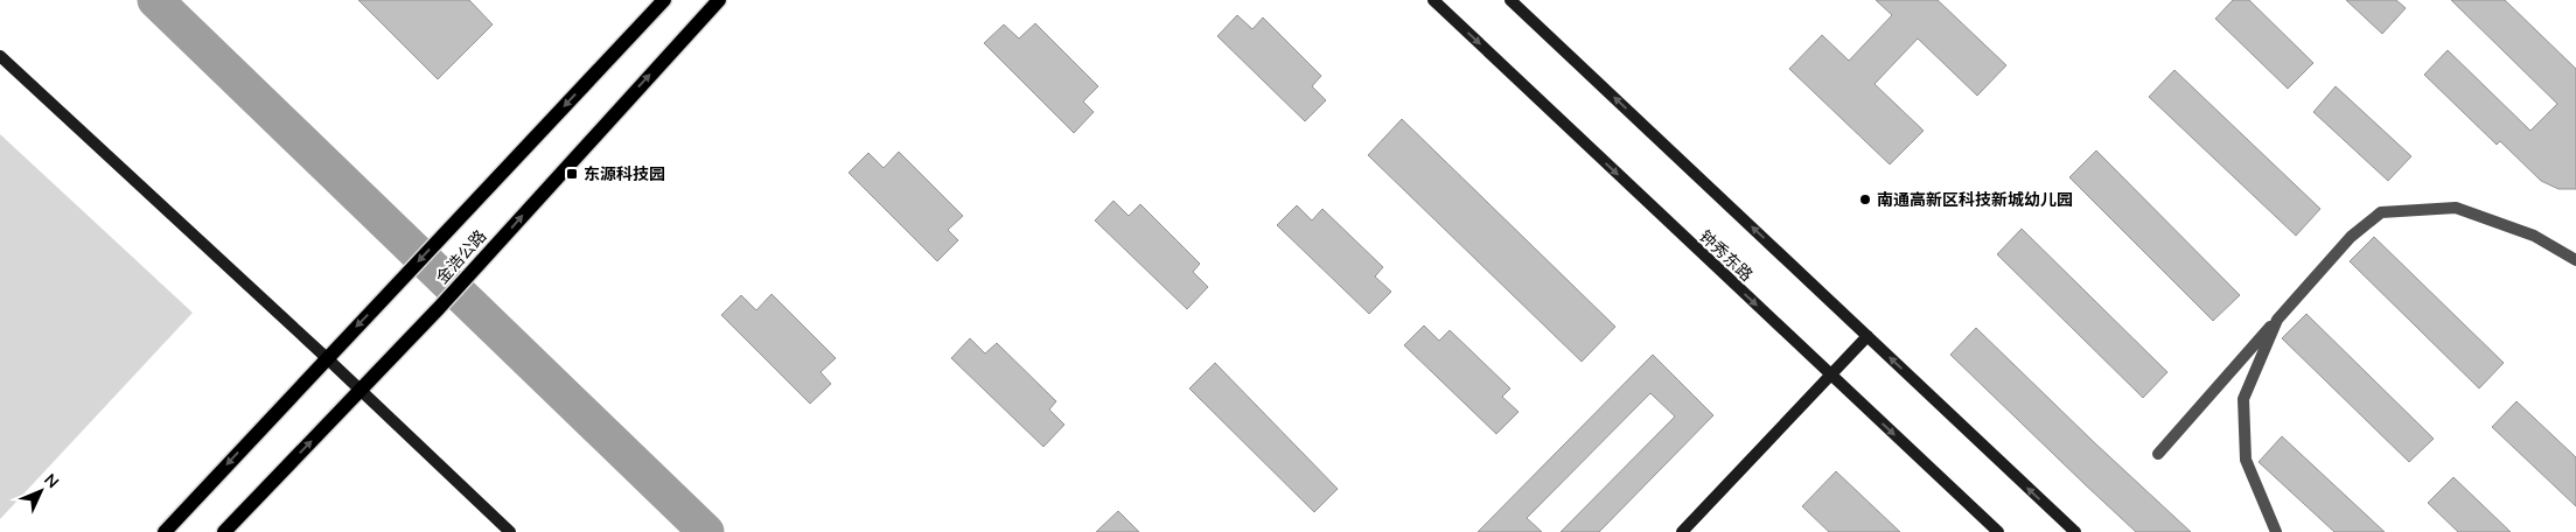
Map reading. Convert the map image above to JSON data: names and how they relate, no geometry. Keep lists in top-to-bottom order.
{
  "streets": {
    "main road": ["钟秀东路", "金浩公路"]
  },
  "places": {
    "transit": ["东源科技园"],
    "other": ["南通高新区科技新城幼儿园"]
  },
  "north": "top right"
}
